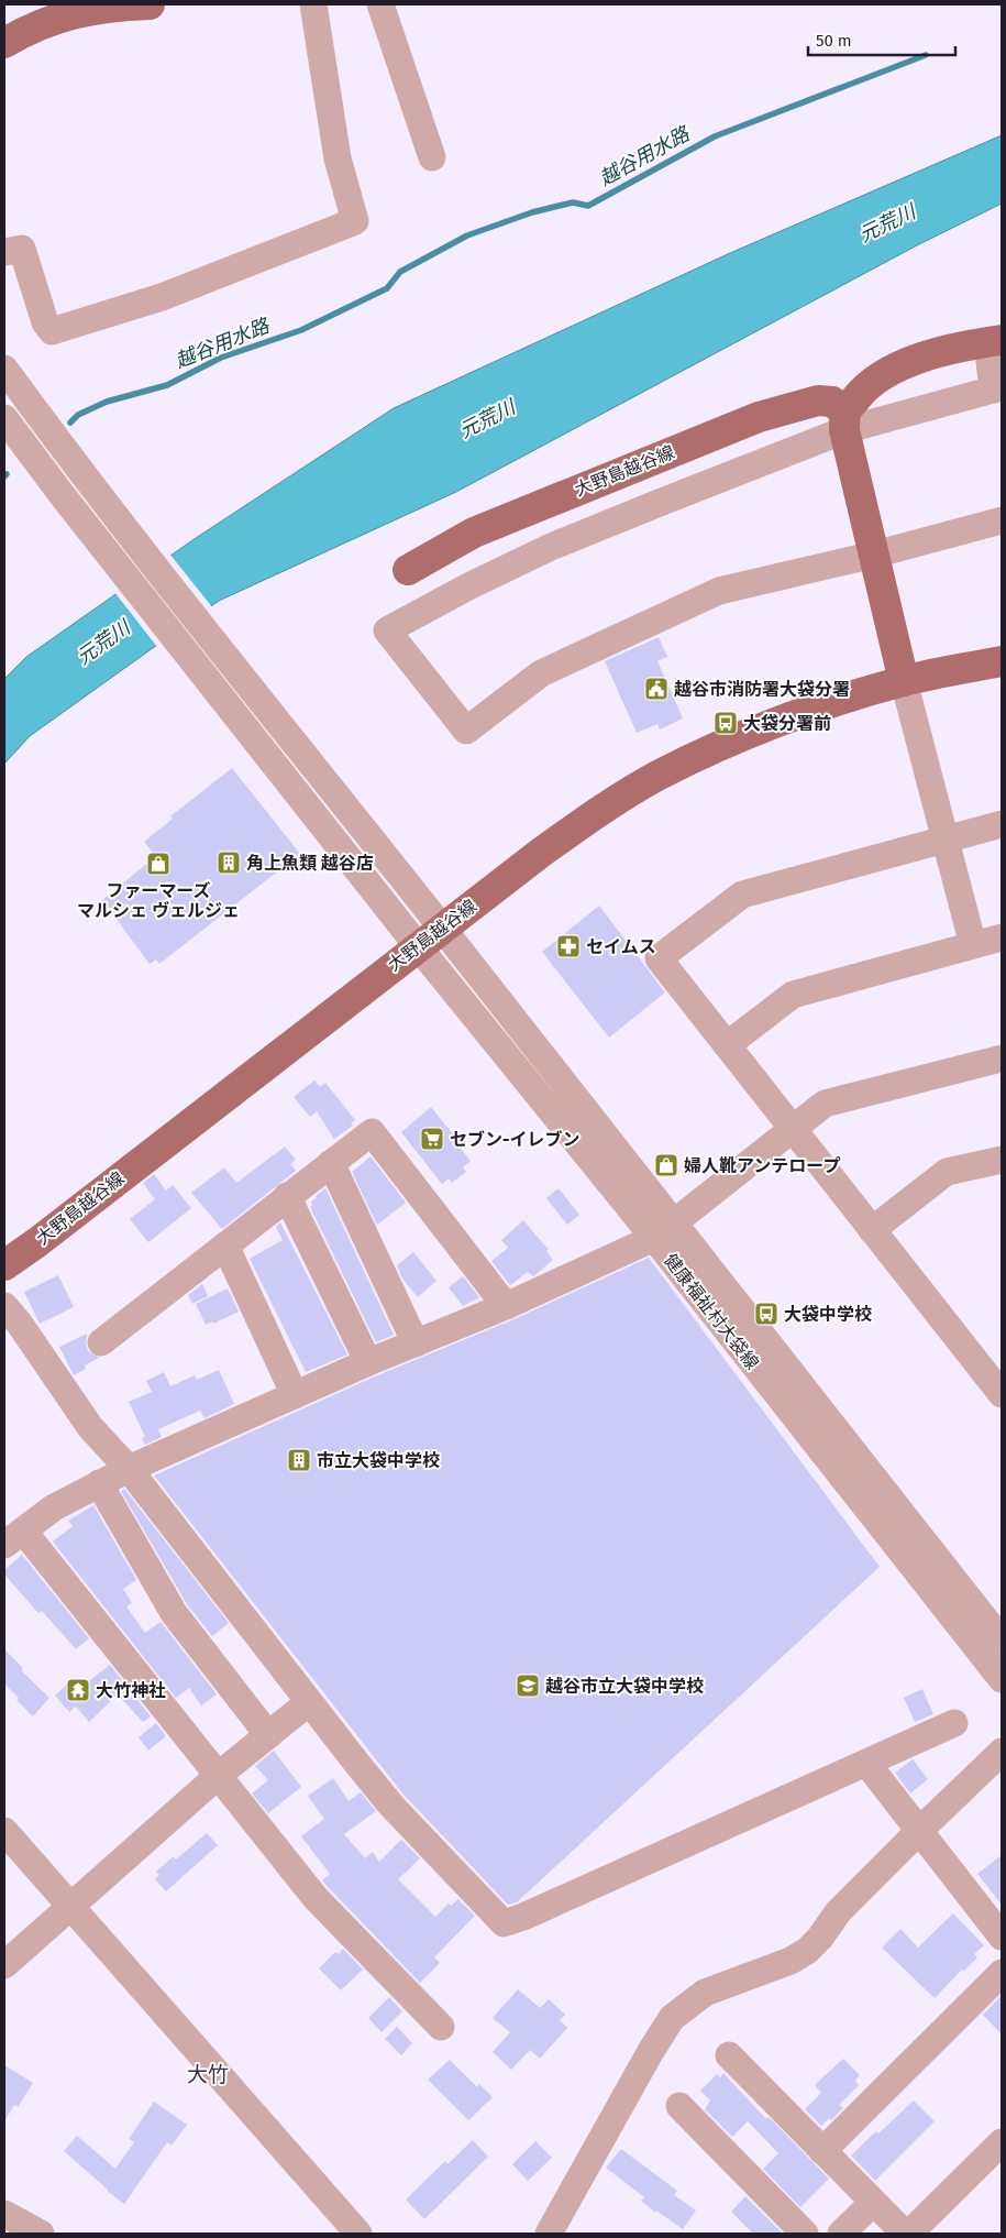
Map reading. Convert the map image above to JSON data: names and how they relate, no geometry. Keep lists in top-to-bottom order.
{
  "streets": {
    "main road": ["大野島越谷線"],
    "street": ["健康福祉村大袋線"]
  },
  "crossings": [
    ["大野島越谷線", "健康福祉村大袋線"]
  ],
  "districts": ["大竹"],
  "water": ["越谷用水路", "元荒川"],
  "places": {
    "public building": ["越谷市消防署大袋分署"],
    "bus stop": ["大袋分署前", "大袋中学校"],
    "building": ["角上魚類 越谷店", "市立大袋中学校"],
    "shop": ["ファーマーズ マルシェ ヴェルジェ", "婦人靴アンテロープ"],
    "pharmacy": ["セイムス"],
    "supermarket": ["セブン-イレブン"],
    "school or university": ["越谷市立大袋中学校"],
    "temple": ["大竹神社"]
  },
  "scale_bar": "50 m"
}
